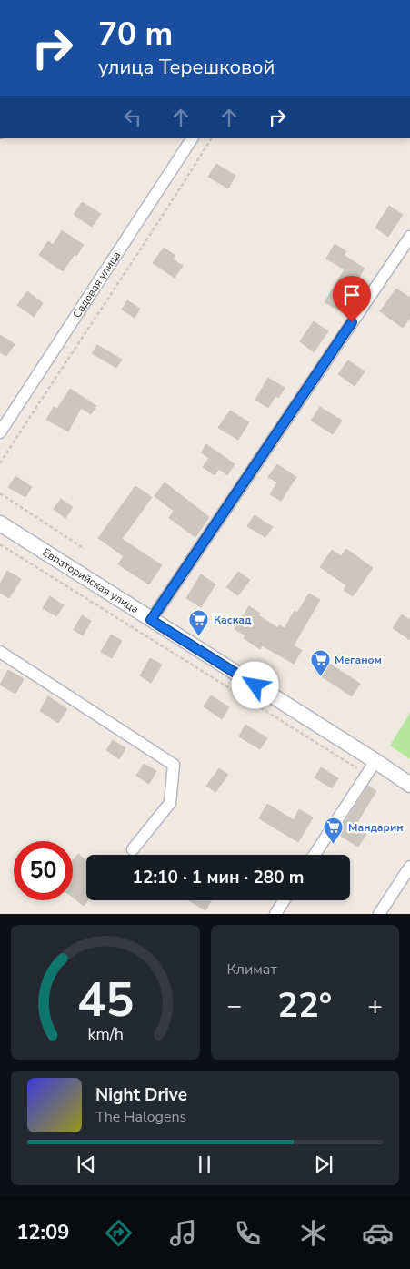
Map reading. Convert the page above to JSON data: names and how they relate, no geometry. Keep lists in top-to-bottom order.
{
  "streets": {
    "main road": ["Евпаторийская улица"],
    "street": ["Садовая улица"]
  },
  "places": {
    "supermarket": ["Каскад", "Меганом", "Мандарин"]
  },
  "page": {
    "turn": ["70 m", "улица Терешковой"],
    "limit": "50",
    "trip": "12:10 · 1 мин · 280 m",
    "tile": "Климат",
    "heat": ["−", "22°", "+"],
    "song": ["Night Drive", "The Halogens"],
    "tabs": "12:09",
    "gauge": ["45", "km/h"]
  }
}
